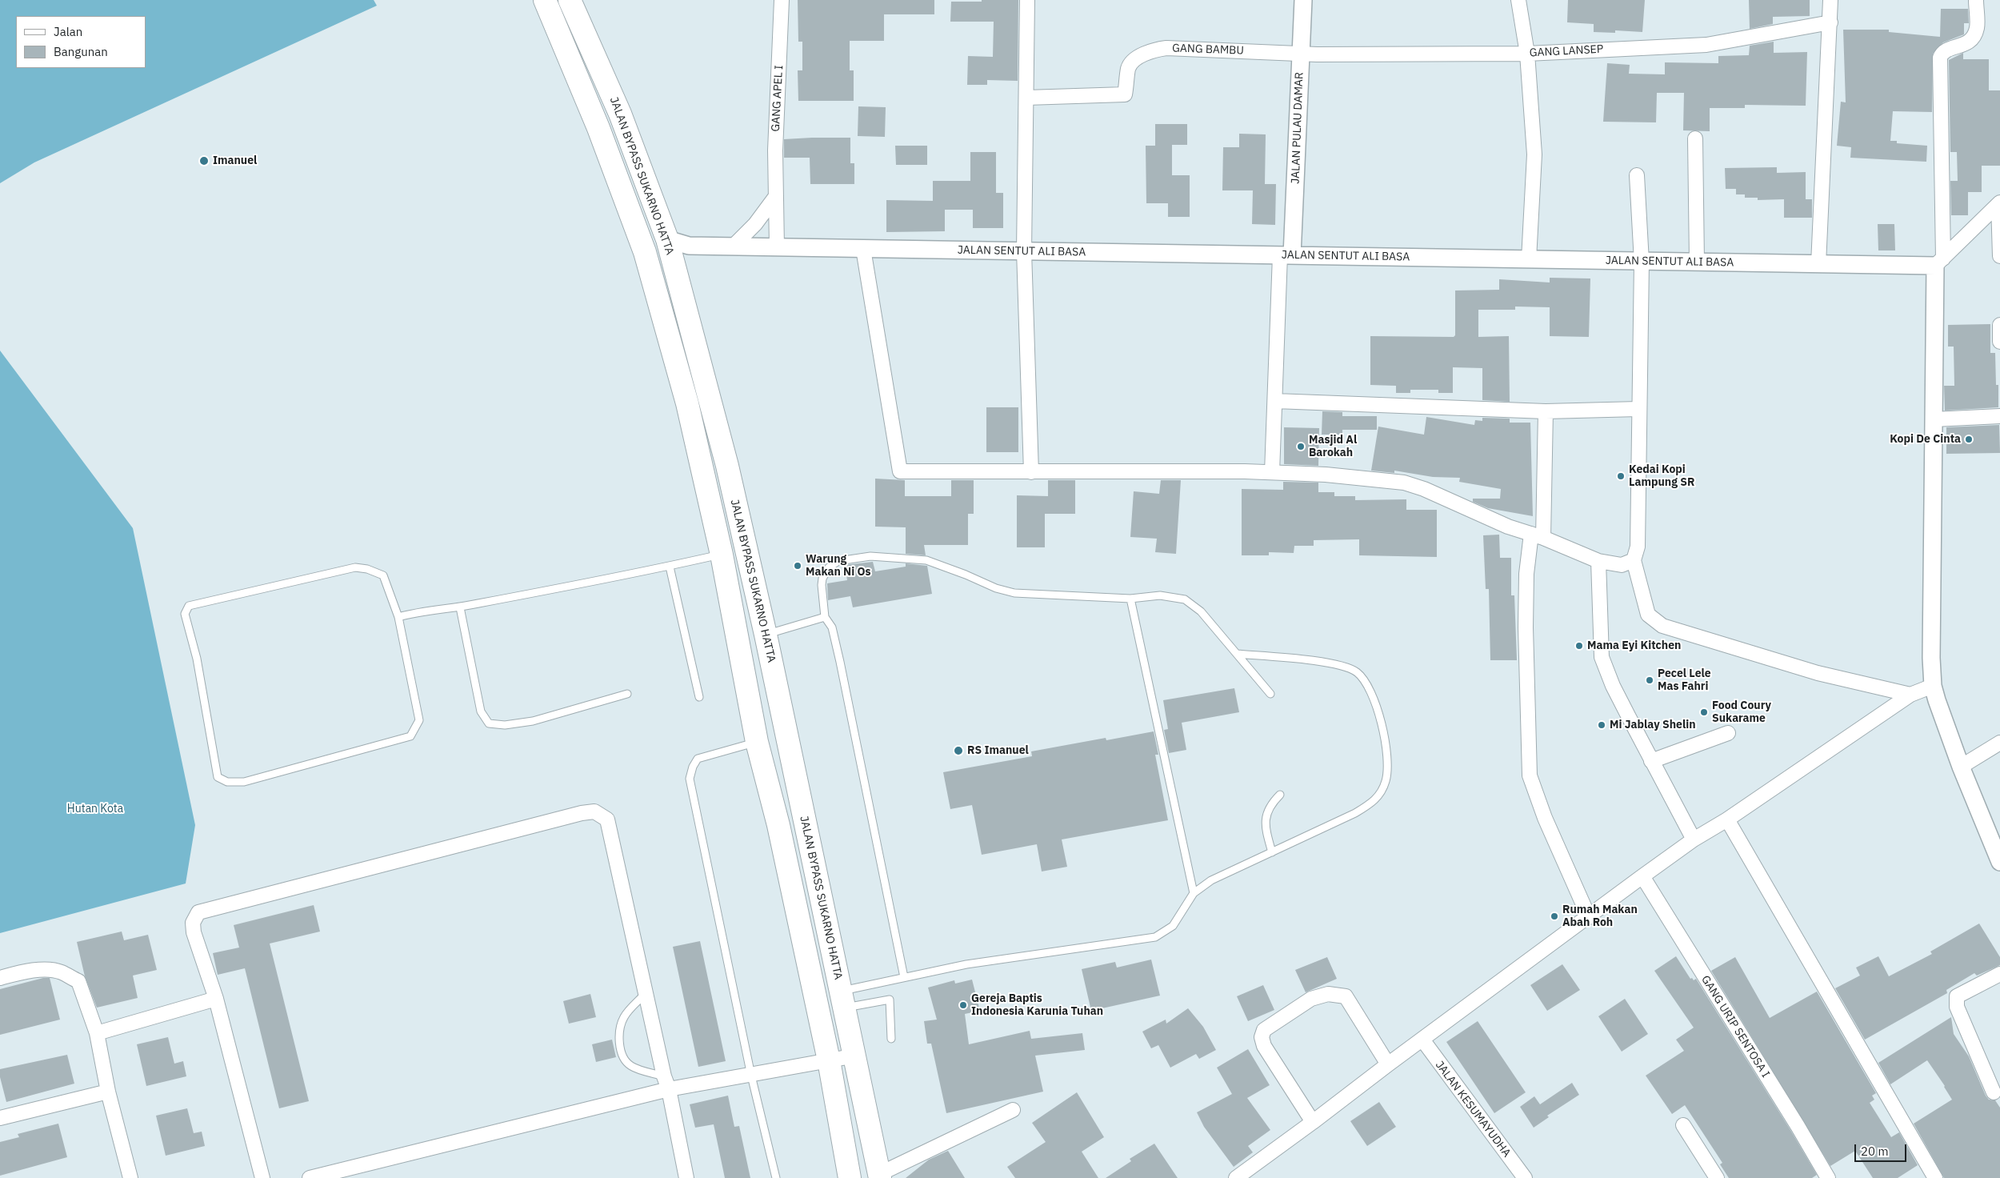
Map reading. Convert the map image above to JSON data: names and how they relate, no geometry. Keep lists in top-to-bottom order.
{
  "streets": {
    "highway": ["JALAN BYPASS SUKARNO HATTA"],
    "street": [
      "GANG BAMBU",
      "GANG LANSEP",
      "GANG APEL I",
      "JALAN PULAU DAMAR",
      "JALAN SENTUT ALI BASA",
      "GANG URIP SENTOSA I",
      "JALAN KESUMAYUDHA"
    ]
  },
  "crossings": [
    ["GANG BAMBU", "GANG LANSEP"],
    ["GANG BAMBU", "JALAN PULAU DAMAR"],
    ["GANG LANSEP", "JALAN PULAU DAMAR"],
    ["GANG APEL I", "JALAN SENTUT ALI BASA"],
    ["JALAN PULAU DAMAR", "JALAN SENTUT ALI BASA"],
    ["JALAN BYPASS SUKARNO HATTA", "JALAN SENTUT ALI BASA"]
  ],
  "parks": ["Hutan Kota"],
  "places": [
    "Imanuel",
    "Kopi De Cinta",
    "Masjid Al Barokah",
    "Kedai Kopi Lampung SR",
    "Warung Makan Ni Os",
    "Mama Eyi Kitchen",
    "Pecel Lele Mas Fahri",
    "Food Coury Sukarame",
    "Mi Jablay Shelin",
    "RS Imanuel",
    "Rumah Makan Abah Roh",
    "Gereja Baptis Indonesia Karunia Tuhan"
  ],
  "legend": ["Jalan", "Bangunan"],
  "scale_bar": "20 m"
}
